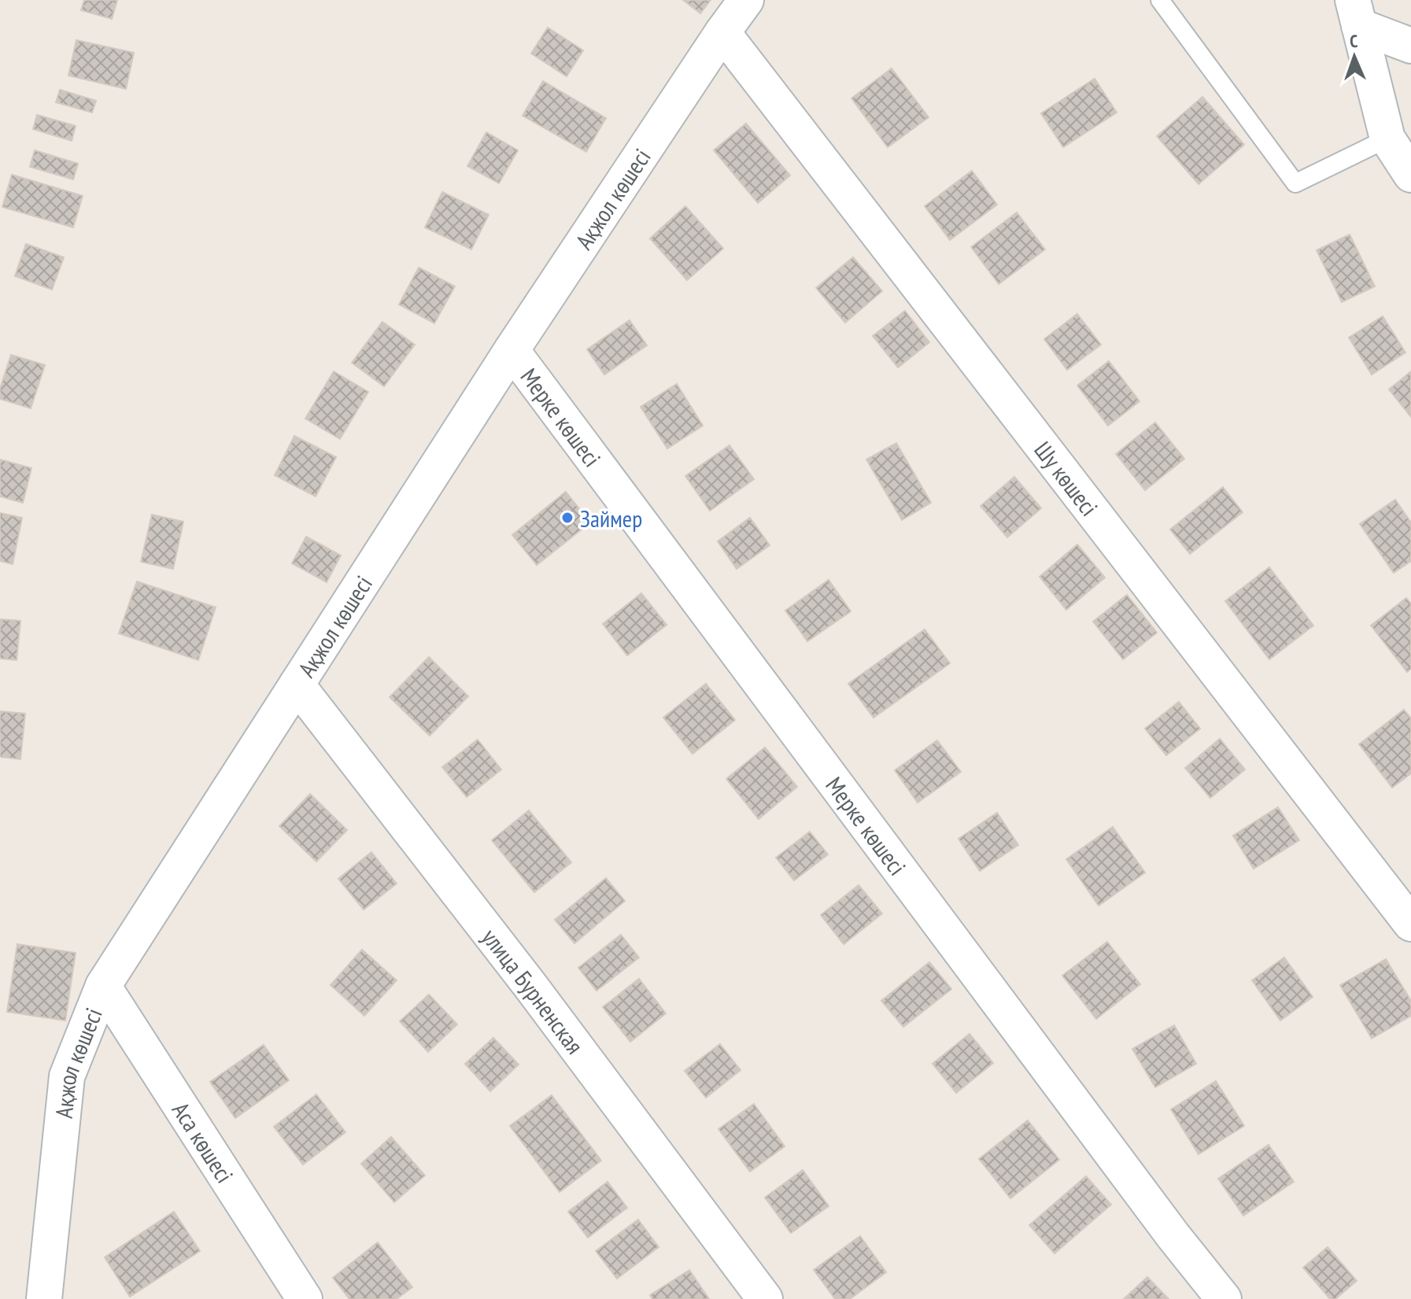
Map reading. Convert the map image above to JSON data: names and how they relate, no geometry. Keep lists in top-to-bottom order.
{
  "streets": {
    "street": [
      "Ақжол көшесі",
      "Мерке көшесі",
      "Шу көшесі",
      "улица Бурненская",
      "Аса көшесі"
    ]
  },
  "crossings": [
    ["Ақжол көшесі", "Мерке көшесі"],
    ["Ақжол көшесі", "Шу көшесі"],
    ["Ақжол көшесі", "улица Бурненская"],
    ["Ақжол көшесі", "Аса көшесі"]
  ],
  "places": ["Займер"],
  "north": "top"
}
